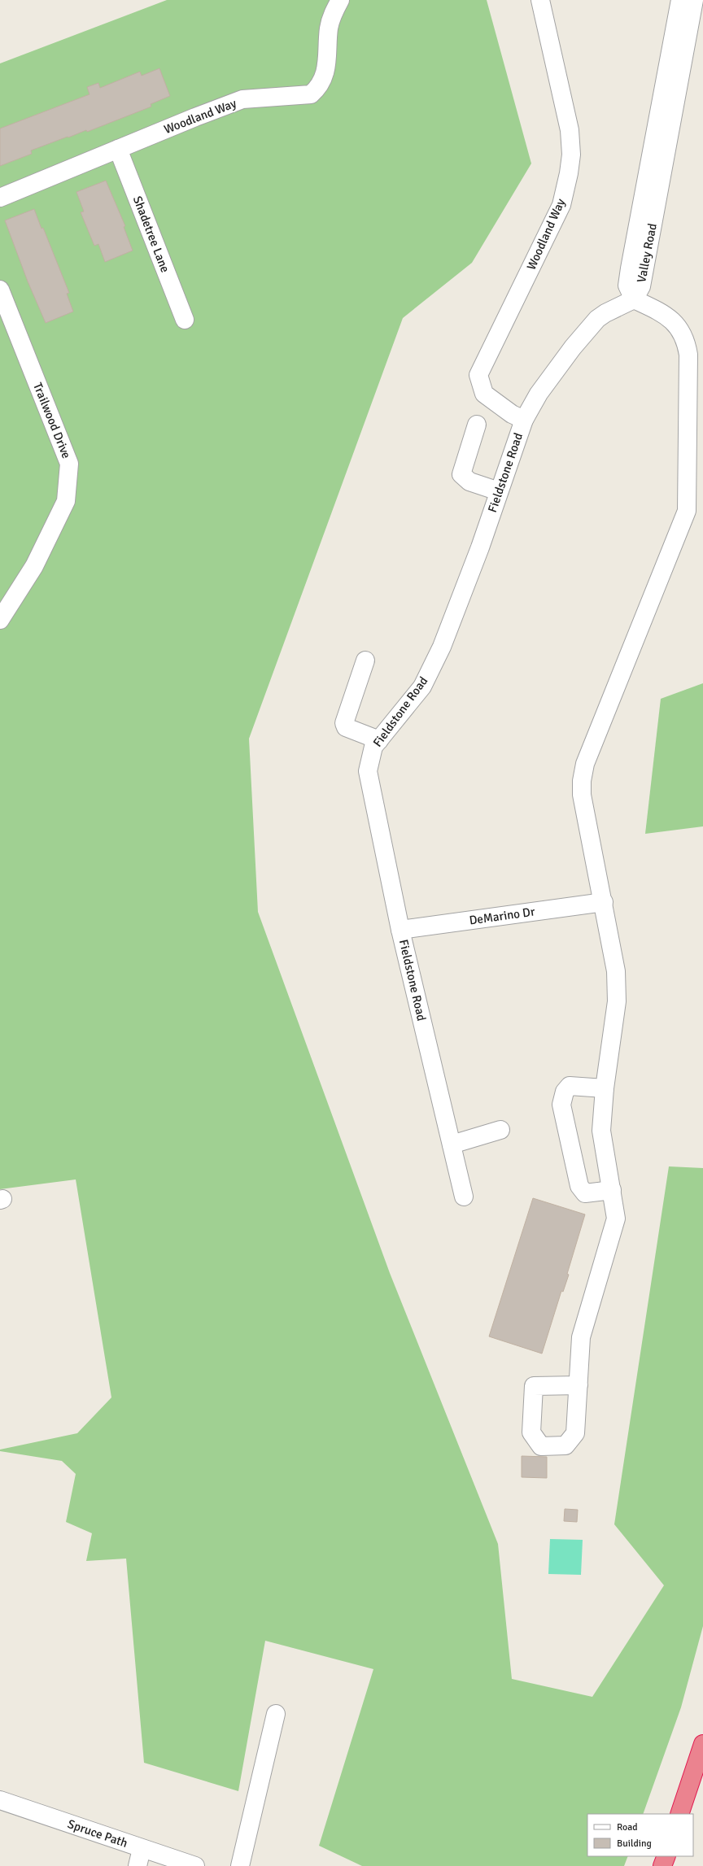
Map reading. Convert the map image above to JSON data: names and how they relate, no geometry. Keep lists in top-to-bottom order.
{
  "streets": {
    "street": [
      "Woodland Way",
      "Shadetree Lane",
      "Valley Road",
      "Trailwood Drive",
      "Fieldstone Road",
      "DeMarino Dr",
      "Spruce Path"
    ]
  },
  "crossings": [
    ["Woodland Way", "Shadetree Lane"],
    ["Woodland Way", "Fieldstone Road"],
    ["Valley Road", "Fieldstone Road"],
    ["Fieldstone Road", "DeMarino Dr"]
  ],
  "legend": ["Road", "Building"]
}
